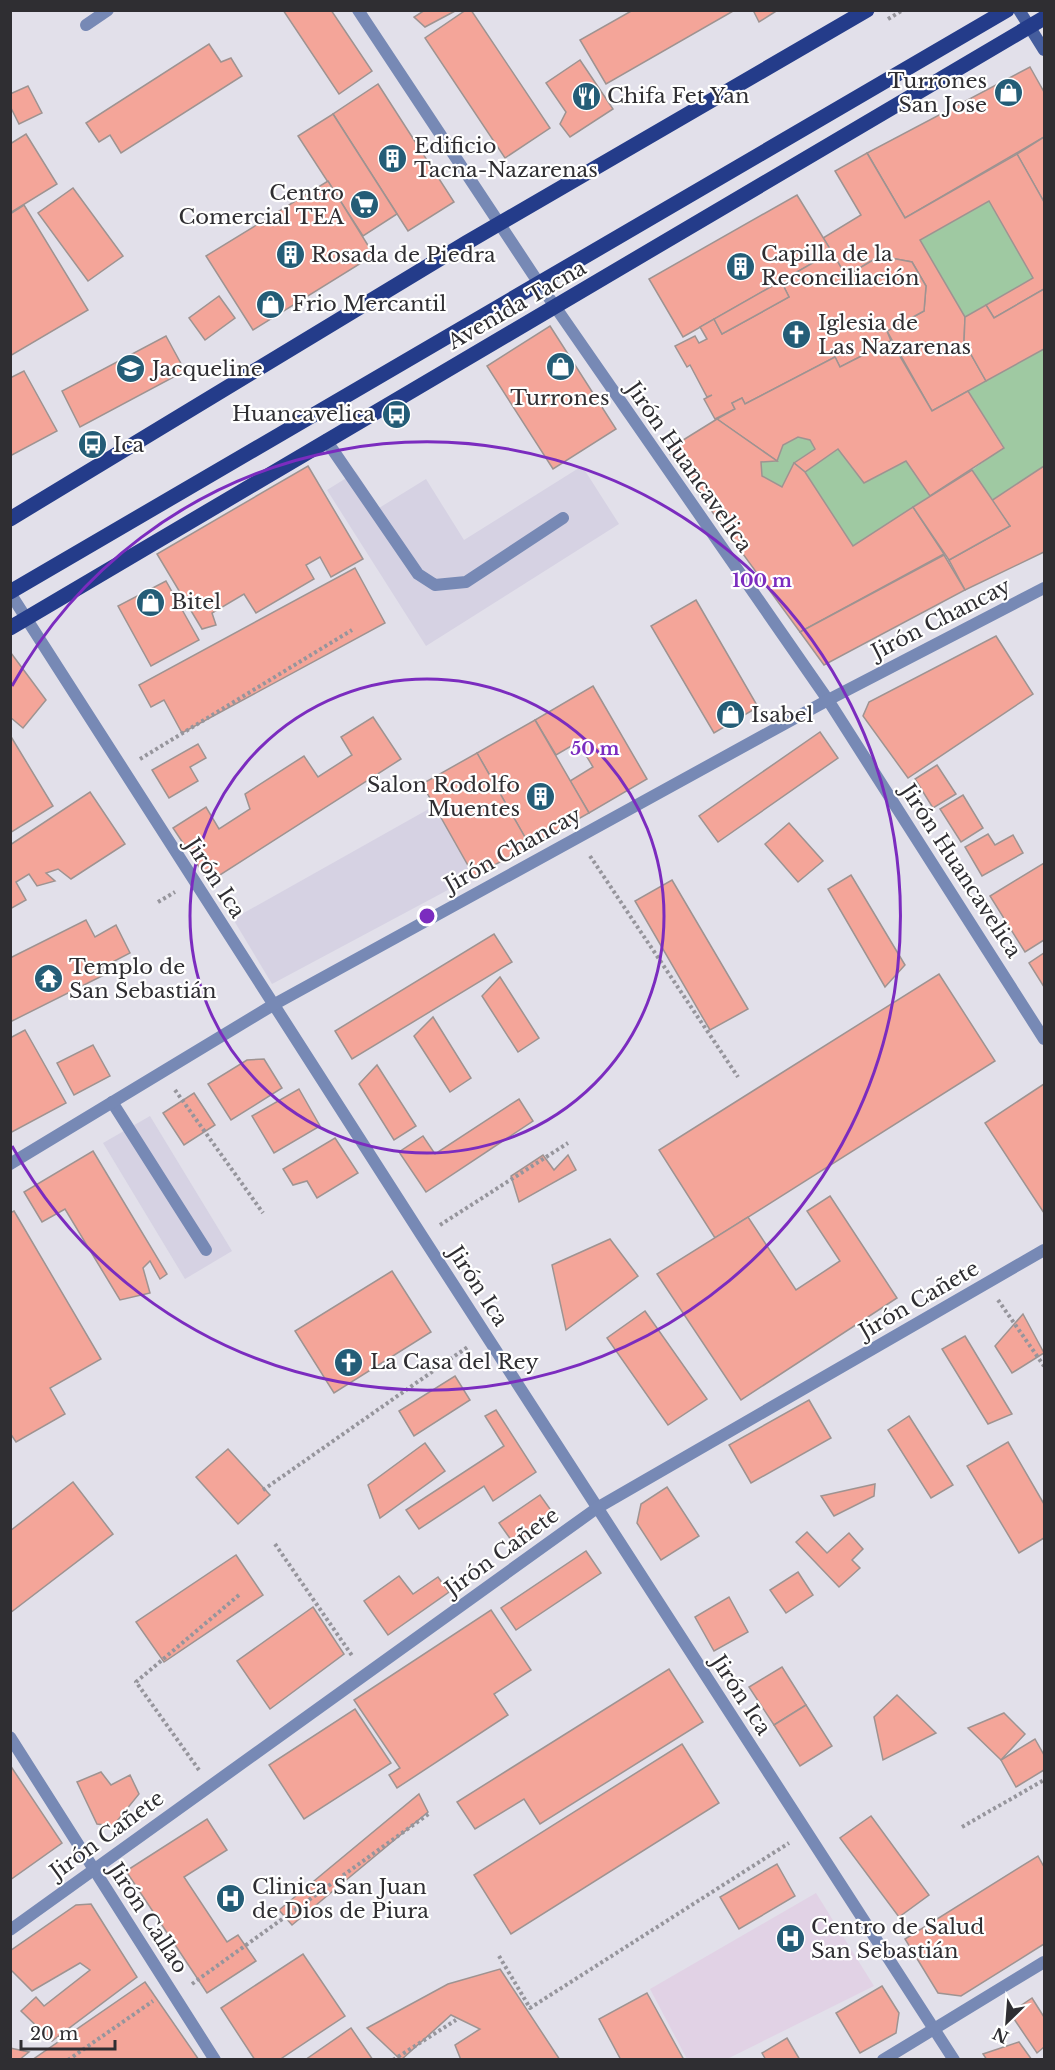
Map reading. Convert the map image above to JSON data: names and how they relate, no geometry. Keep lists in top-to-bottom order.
{
  "streets": {
    "main road": ["Avenida Tacna"],
    "street": [
      "Jirón Huancavelica",
      "Jirón Chancay",
      "Jirón Ica",
      "Jirón Cañete",
      "Jirón Callao"
    ]
  },
  "crossings": [
    ["Avenida Tacna", "Jirón Huancavelica"],
    ["Avenida Tacna", "Jirón Ica"],
    ["Jirón Huancavelica", "Jirón Chancay"],
    ["Jirón Chancay", "Jirón Ica"],
    ["Jirón Ica", "Jirón Cañete"],
    ["Jirón Cañete", "Jirón Callao"]
  ],
  "places": {
    "shop": [
      "Turrones San Jose",
      "Frio Mercantil",
      "Turrones",
      "Bitel",
      "Isabel"
    ],
    "restaurant": ["Chifa Fet Yan"],
    "building": [
      "Edificio Tacna-Nazarenas",
      "Rosada de Piedra",
      "Capilla de la Reconciliación",
      "Salon Rodolfo Muentes"
    ],
    "supermarket": ["Centro Comercial TEA"],
    "church": ["Iglesia de Las Nazarenas", "La Casa del Rey"],
    "school or university": ["Jacqueline"],
    "bus stop": ["Huancavelica", "Ica"],
    "temple": ["Templo de San Sebastián"],
    "hospital": ["Clinica San Juan de Dios de Piura", "Centro de Salud San Sebastián"]
  },
  "scale_bar": "20 m",
  "north": "bottom left",
  "rings": ["100 m", "50 m"]
}
